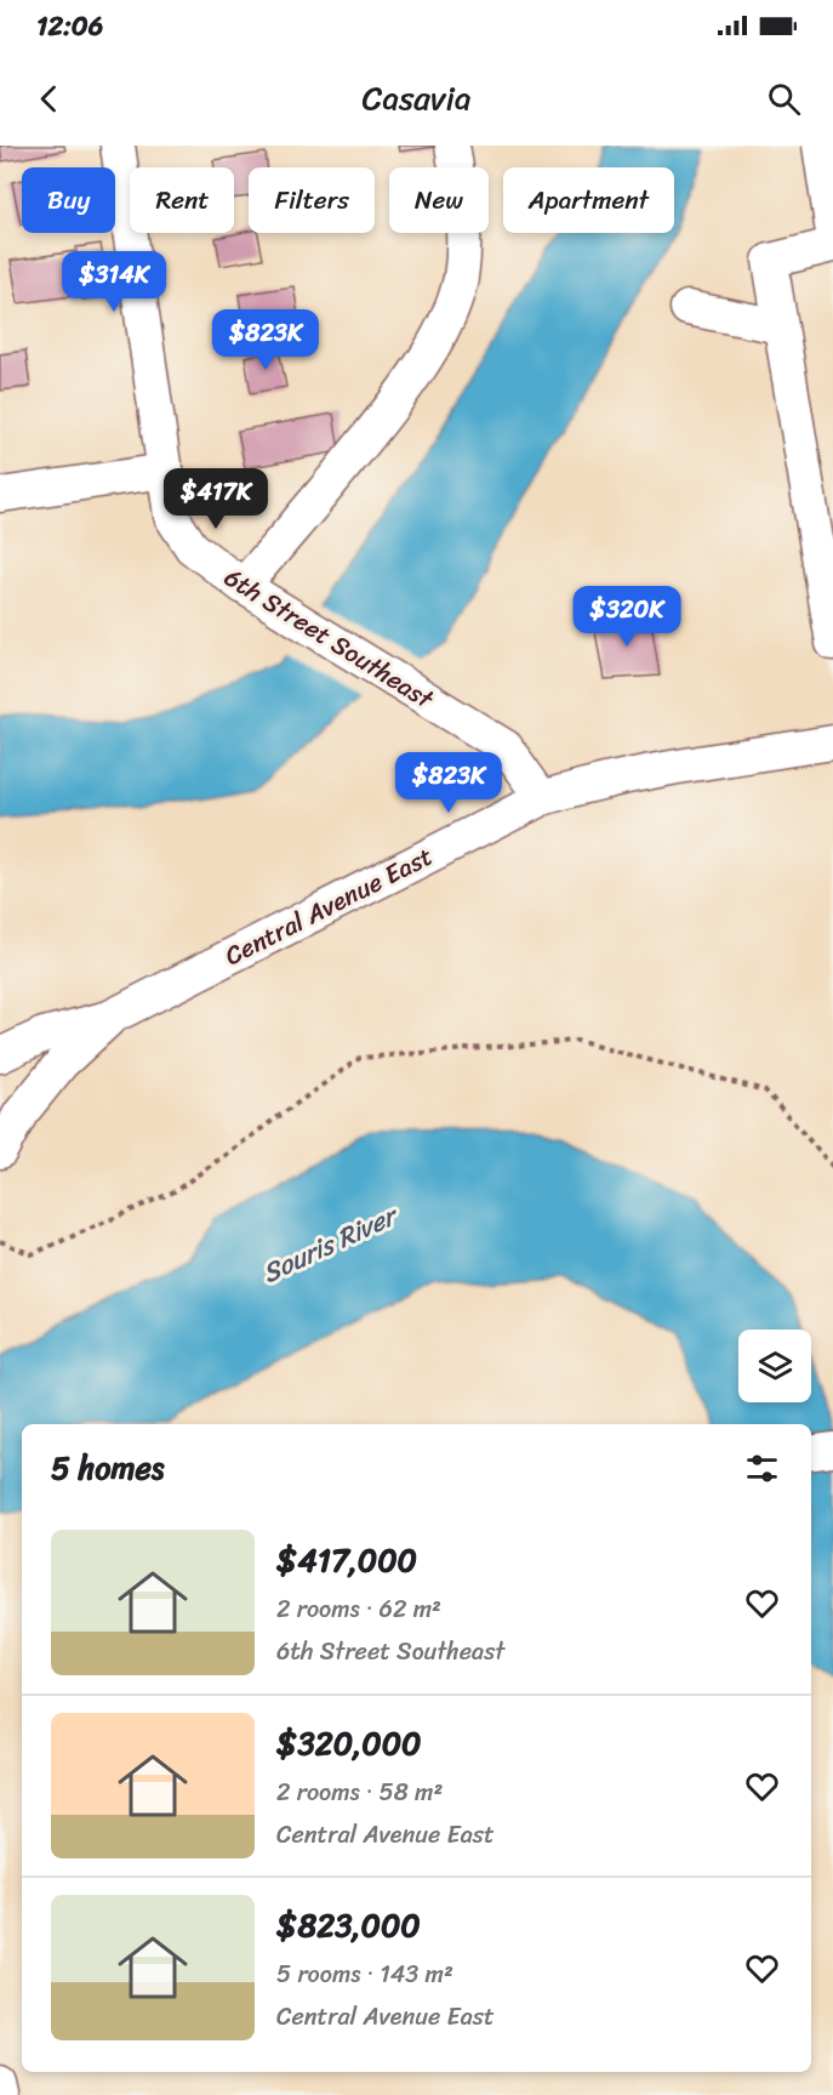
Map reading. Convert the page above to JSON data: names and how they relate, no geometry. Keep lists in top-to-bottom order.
{
  "streets": {
    "street": ["6th Street Southeast", "Central Avenue East"]
  },
  "crossings": [
    ["6th Street Southeast", "Central Avenue East"]
  ],
  "water": ["Souris River"],
  "page": {
    "status": "12:06",
    "header": "Casavia",
    "chip": [
      "Buy",
      "Rent",
      "Filters",
      "New",
      "Apartment"
    ],
    "price": [
      "$314K",
      "$823K",
      "$417K",
      "$320K",
      "$823K"
    ],
    "heading": "5 homes",
    "list": [
      {
        "name": "$417,000",
        "note": "2 rooms · 62 m² · 6th Street Southeast"
      },
      {
        "name": "$320,000",
        "note": "2 rooms · 58 m² · Central Avenue East"
      },
      {
        "name": "$823,000",
        "note": "5 rooms · 143 m² · Central Avenue East"
      }
    ]
  }
}
